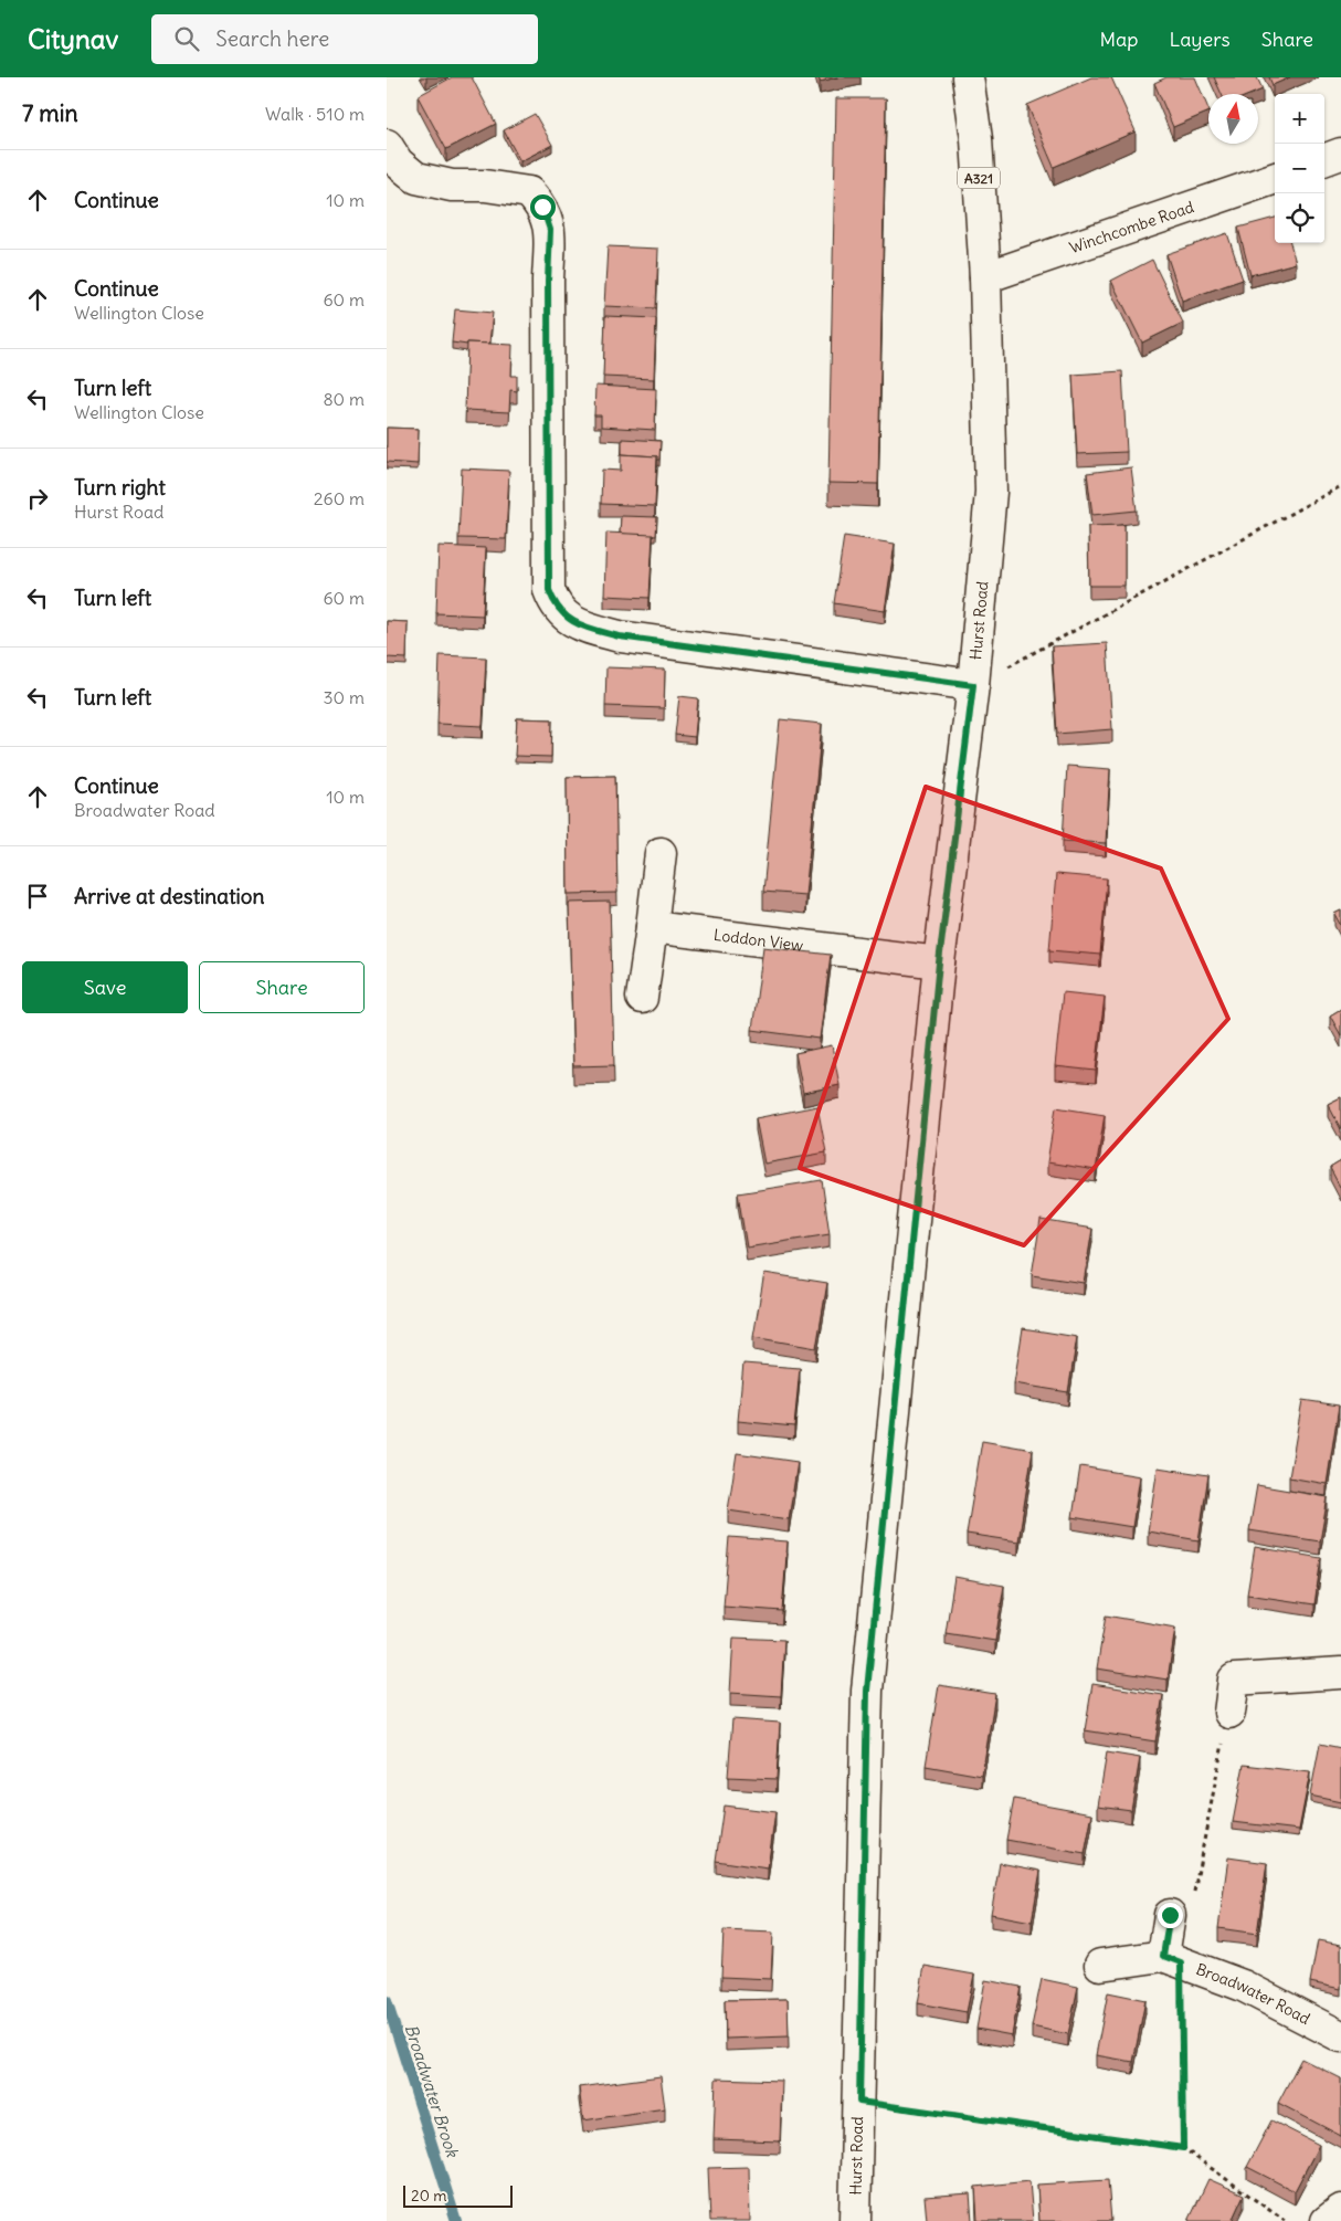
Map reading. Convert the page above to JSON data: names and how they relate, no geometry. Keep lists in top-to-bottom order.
{
  "streets": {
    "main road": [
      "A321",
      "Winchcombe Road",
      "Hurst Road",
      "Loddon View",
      "Broadwater Road"
    ]
  },
  "crossings": [
    ["Winchcombe Road", "Hurst Road"],
    ["Hurst Road", "Loddon View"]
  ],
  "water": ["Broadwater Brook"],
  "scale_bar": "20 m",
  "north": "top",
  "page": {
    "header": "Citynav",
    "search": "Search here",
    "nav": ["Map", "Layers", "Share"],
    "heading": ["7 min", "Walk · 510 m"],
    "map_buttons": ["+", "−"],
    "list": [
      ["Continue", "10 m"],
      ["Continue", "Wellington Close", "60 m"],
      ["Turn left", "Wellington Close", "80 m"],
      ["Turn right", "Hurst Road", "260 m"],
      ["Turn left", "60 m"],
      ["Turn left", "30 m"],
      ["Continue", "Broadwater Road", "10 m"],
      "Arrive at destination"
    ],
    "buttons": ["Save", "Share"],
    "scale": "20 m"
  }
}
